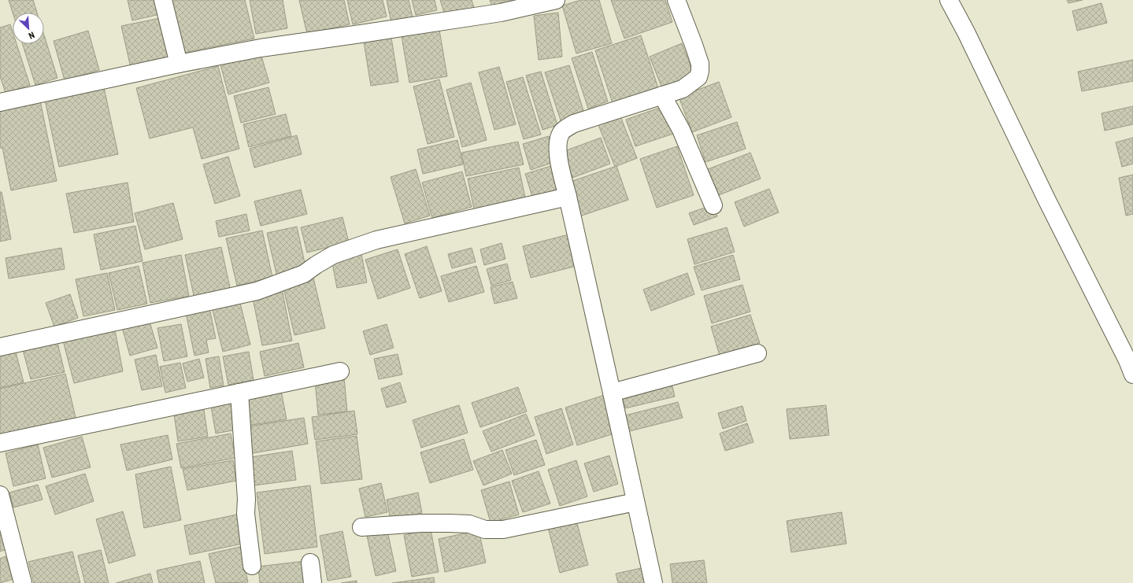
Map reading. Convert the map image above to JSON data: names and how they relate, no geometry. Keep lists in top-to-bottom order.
{
  "north": "bottom right"
}
